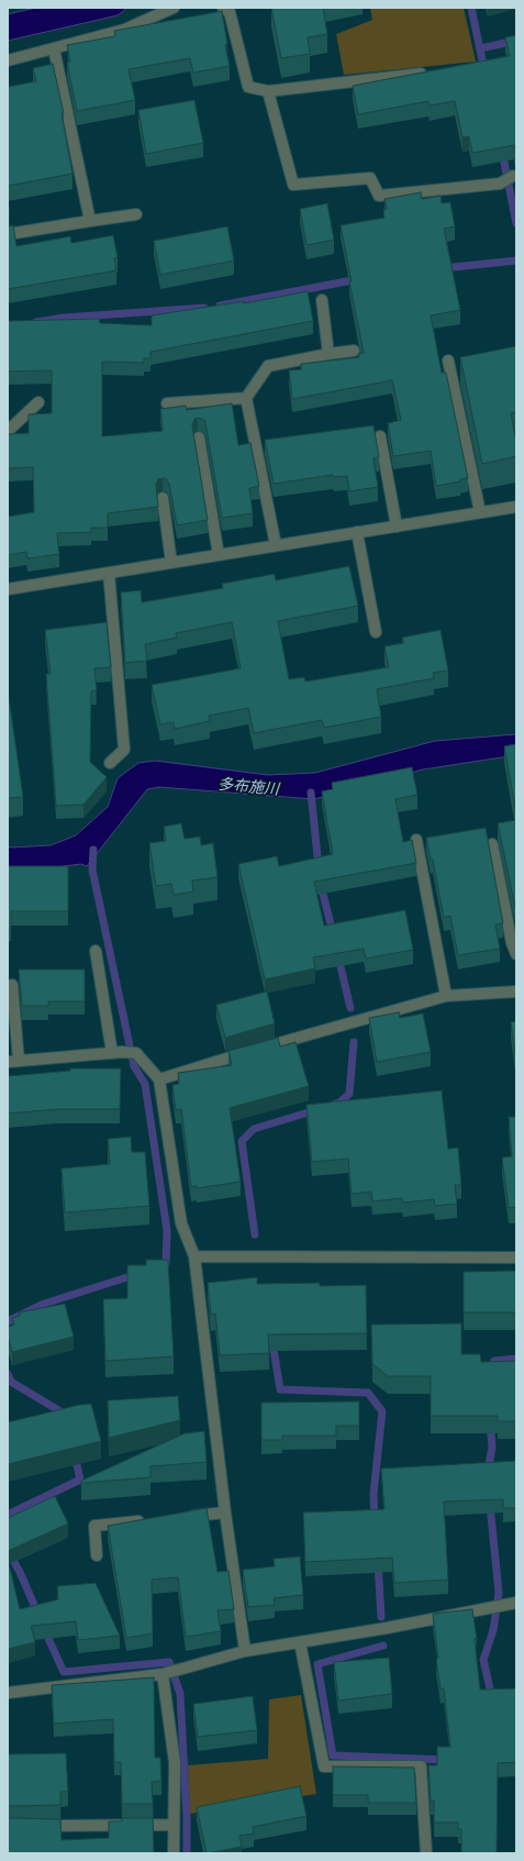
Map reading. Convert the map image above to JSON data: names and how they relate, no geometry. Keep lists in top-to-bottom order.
{
  "water": ["多布施川"]
}
